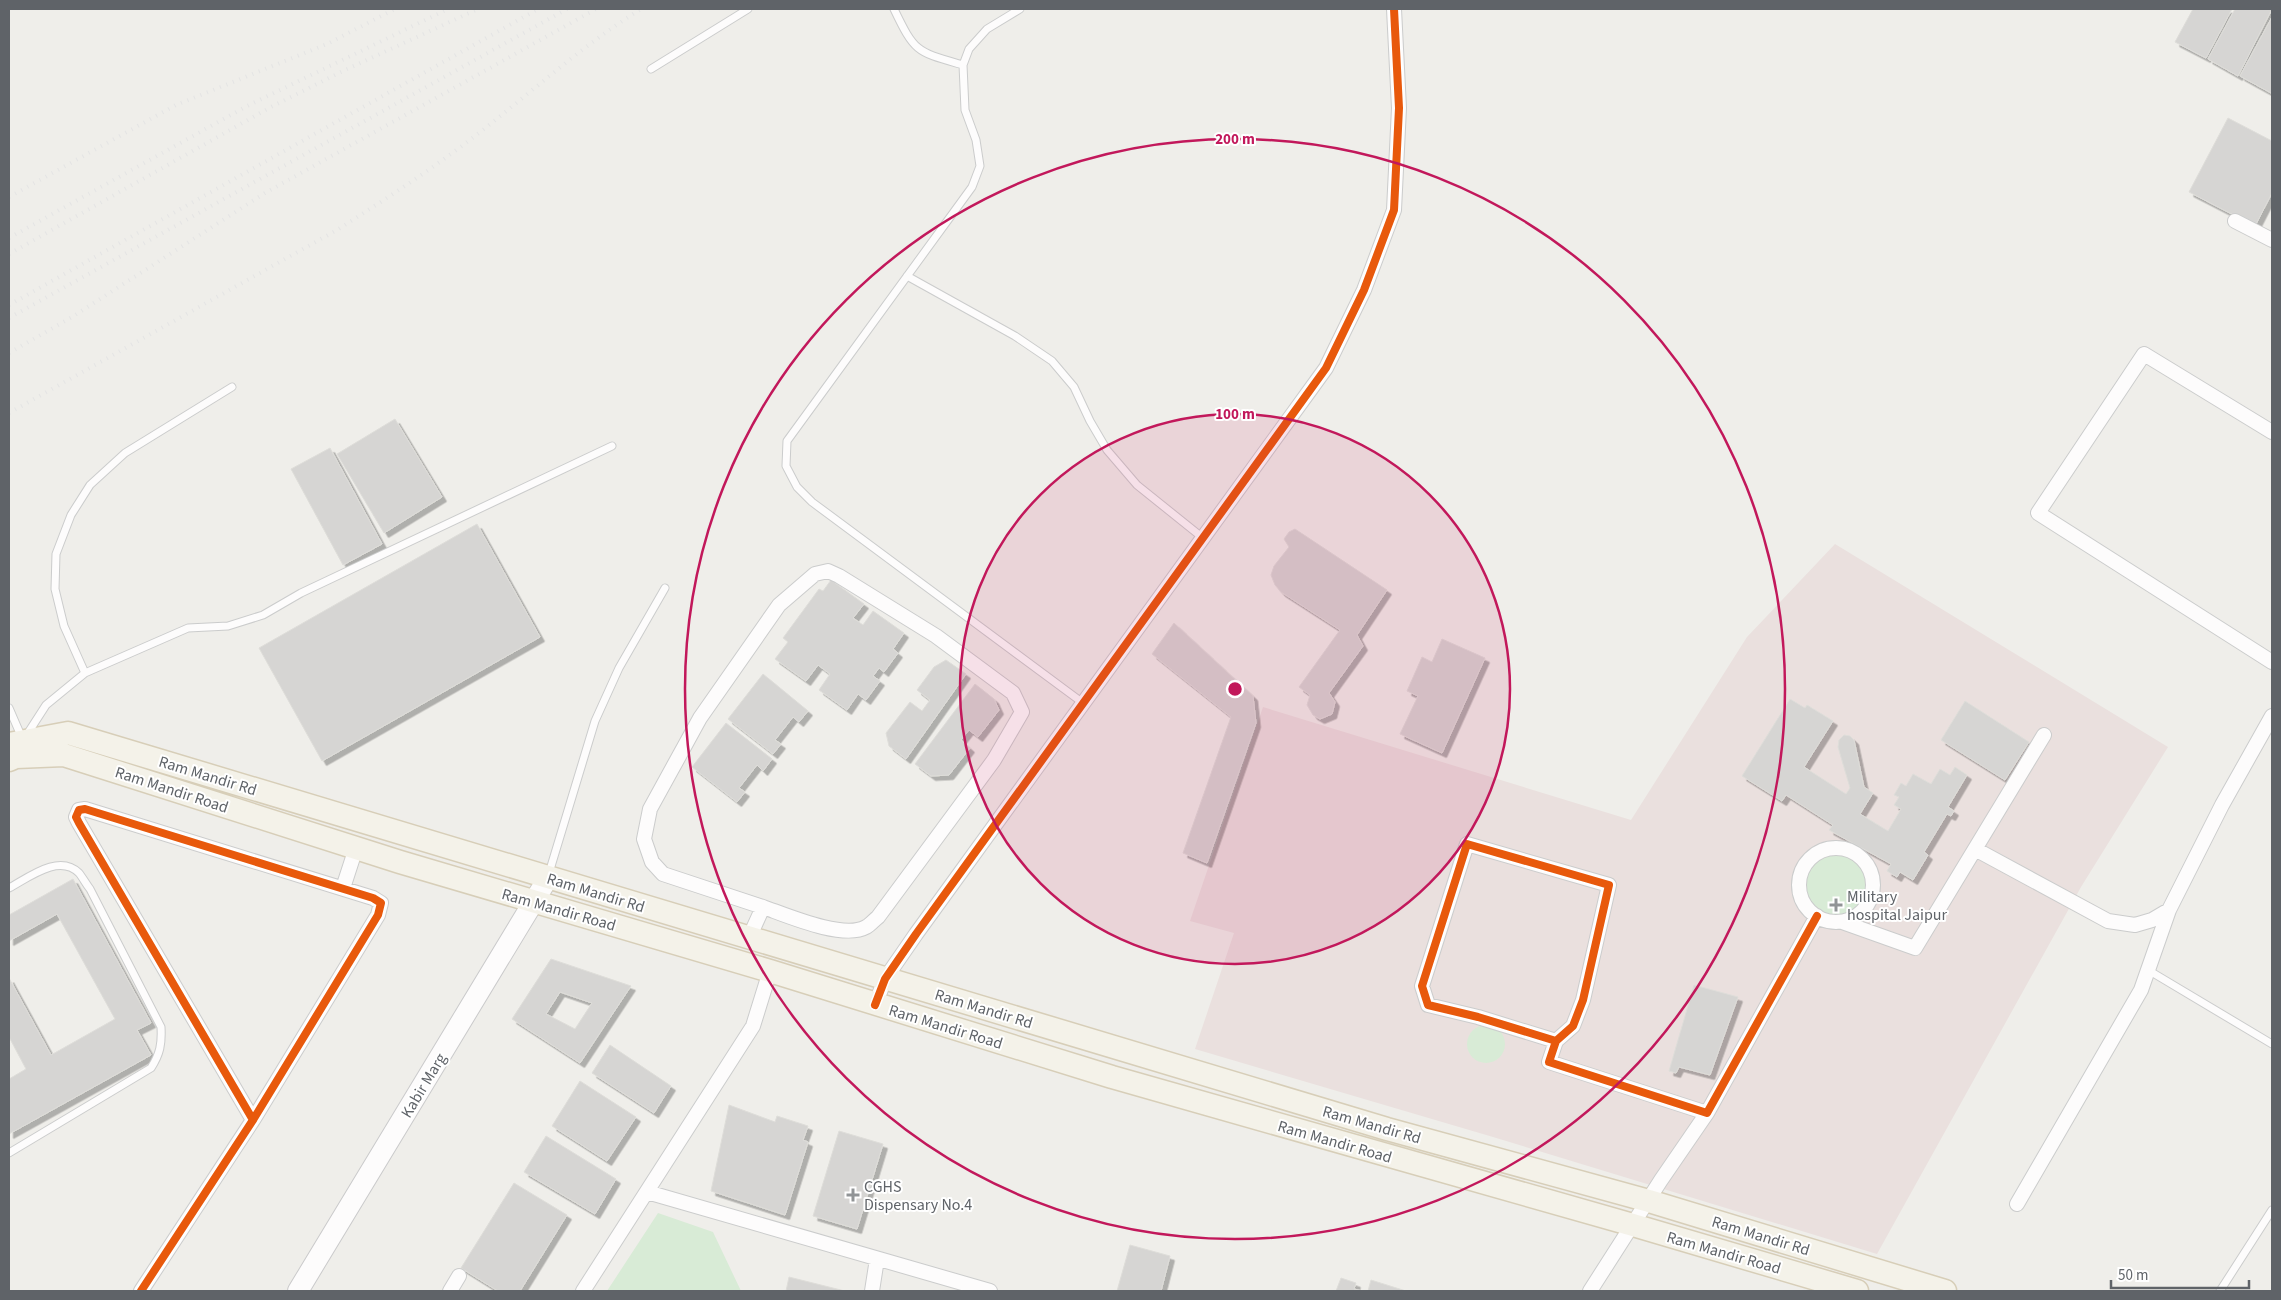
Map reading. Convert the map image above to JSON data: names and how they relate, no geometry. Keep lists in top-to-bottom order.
{
  "streets": {
    "main road": ["Ram Mandir Rd", "Ram Mandir Road"],
    "street": ["Kabir Marg"]
  },
  "crossings": [
    ["Ram Mandir Rd", "Kabir Marg"],
    ["Ram Mandir Road", "Kabir Marg"]
  ],
  "places": {
    "health": ["Military hospital Jaipur", "CGHS Dispensary No.4"]
  },
  "scale_bar": "50 m",
  "rings": ["200 m", "100 m"]
}
